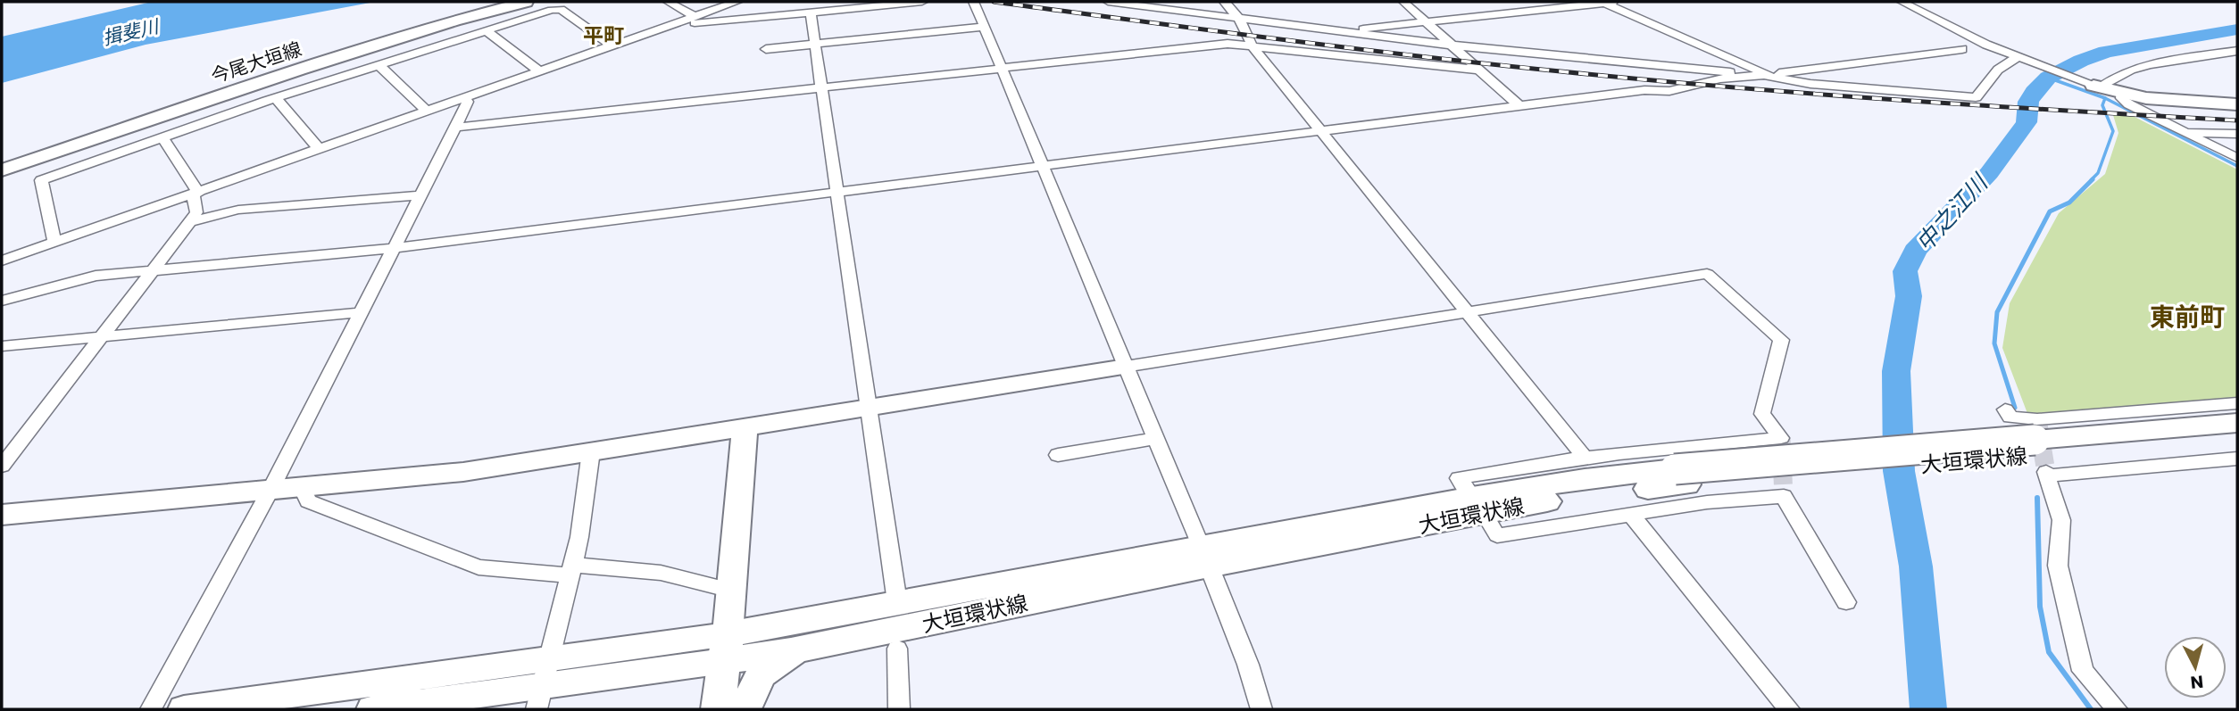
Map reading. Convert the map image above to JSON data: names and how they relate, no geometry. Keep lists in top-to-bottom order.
{
  "streets": {
    "main road": ["大垣環状線"],
    "street": ["今尾大垣線"]
  },
  "districts": ["平町", "東前町"],
  "water": ["揖斐川", "中之江川"],
  "north": "bottom"
}
